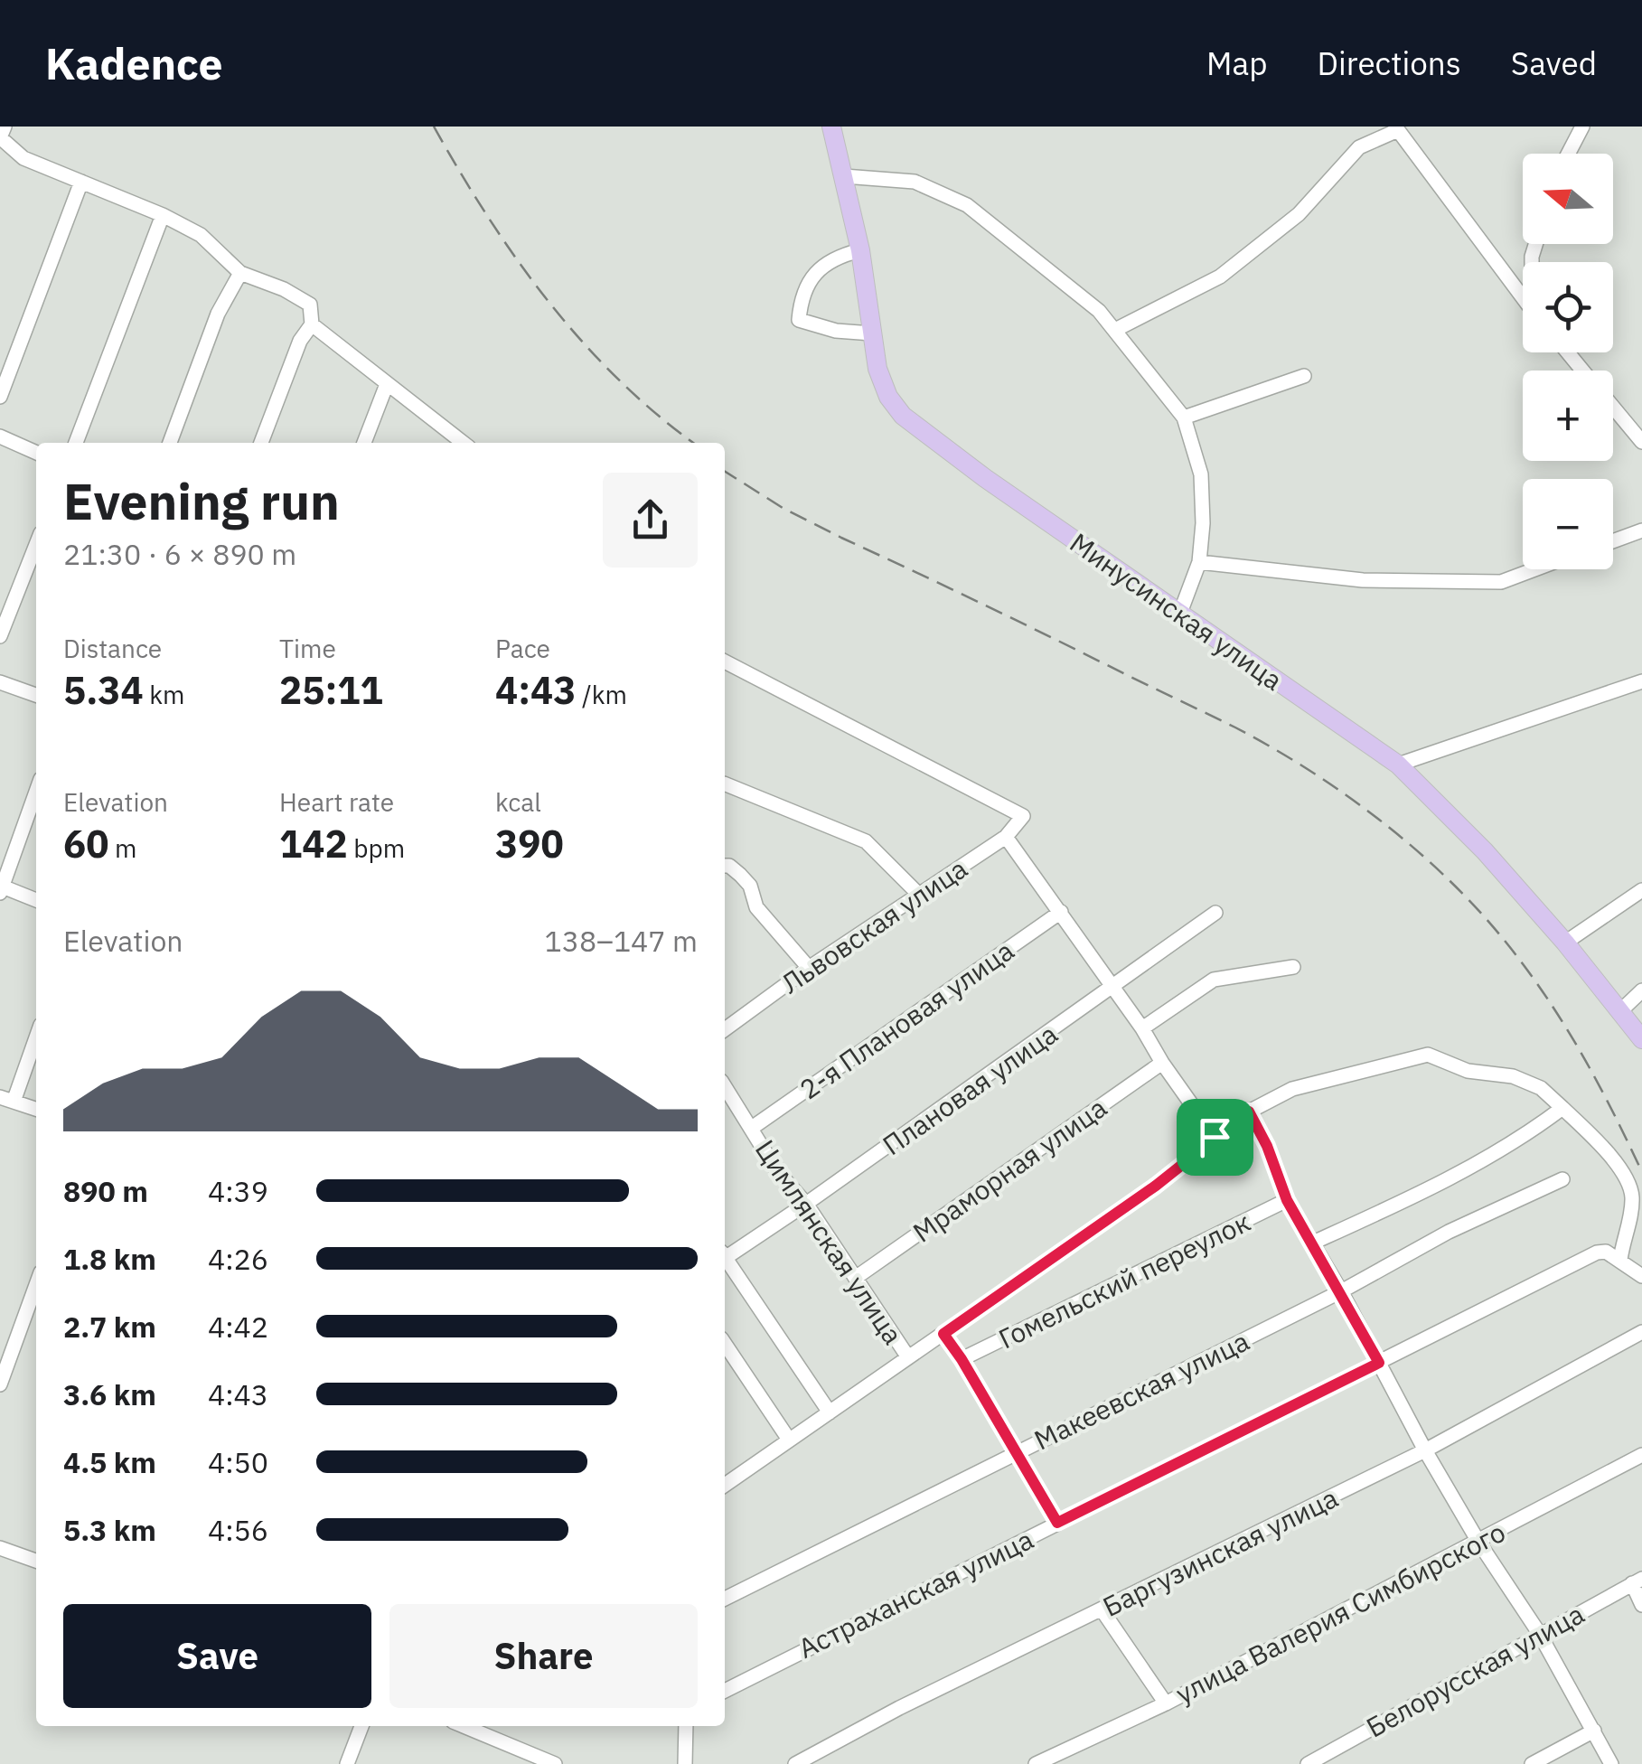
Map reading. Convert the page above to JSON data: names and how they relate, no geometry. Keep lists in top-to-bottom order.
{
  "streets": {
    "main road": ["Минусинская улица"],
    "street": [
      "Львовская улица",
      "2-я Плановая улица",
      "Плановая улица",
      "Мраморная улица",
      "Цимлянская улица",
      "Гомельский переулок",
      "Макеевская улица",
      "Баргузинская улица",
      "Астраханская улица",
      "улица Валерия Симбирского",
      "Белорусская улица"
    ]
  },
  "crossings": [
    ["2-я Плановая улица", "Цимлянская улица"],
    ["Плановая улица", "Цимлянская улица"],
    ["Мраморная улица", "Цимлянская улица"]
  ],
  "north": "left",
  "page": {
    "header": "Kadence",
    "nav": ["Map", "Directions", "Saved"],
    "map_buttons": ["+", "−"],
    "heading": ["Evening run", "21:30 · 6 × 890 m"],
    "stats": [
      ["Distance", "5.34 km"],
      ["Time", "25:11"],
      ["Pace", "4:43 /km"],
      ["Elevation", "60 m"],
      ["Heart rate", "142 bpm"],
      ["kcal", "390"]
    ],
    "chart": ["Elevation", "138–147 m"],
    "list": [
      {
        "name": "890 m",
        "note": "4:39"
      },
      {
        "name": "1.8 km",
        "note": "4:26"
      },
      {
        "name": "2.7 km",
        "note": "4:42"
      },
      {
        "name": "3.6 km",
        "note": "4:43"
      },
      {
        "name": "4.5 km",
        "note": "4:50"
      },
      {
        "name": "5.3 km",
        "note": "4:56"
      }
    ],
    "buttons": ["Save", "Share"]
  }
}
